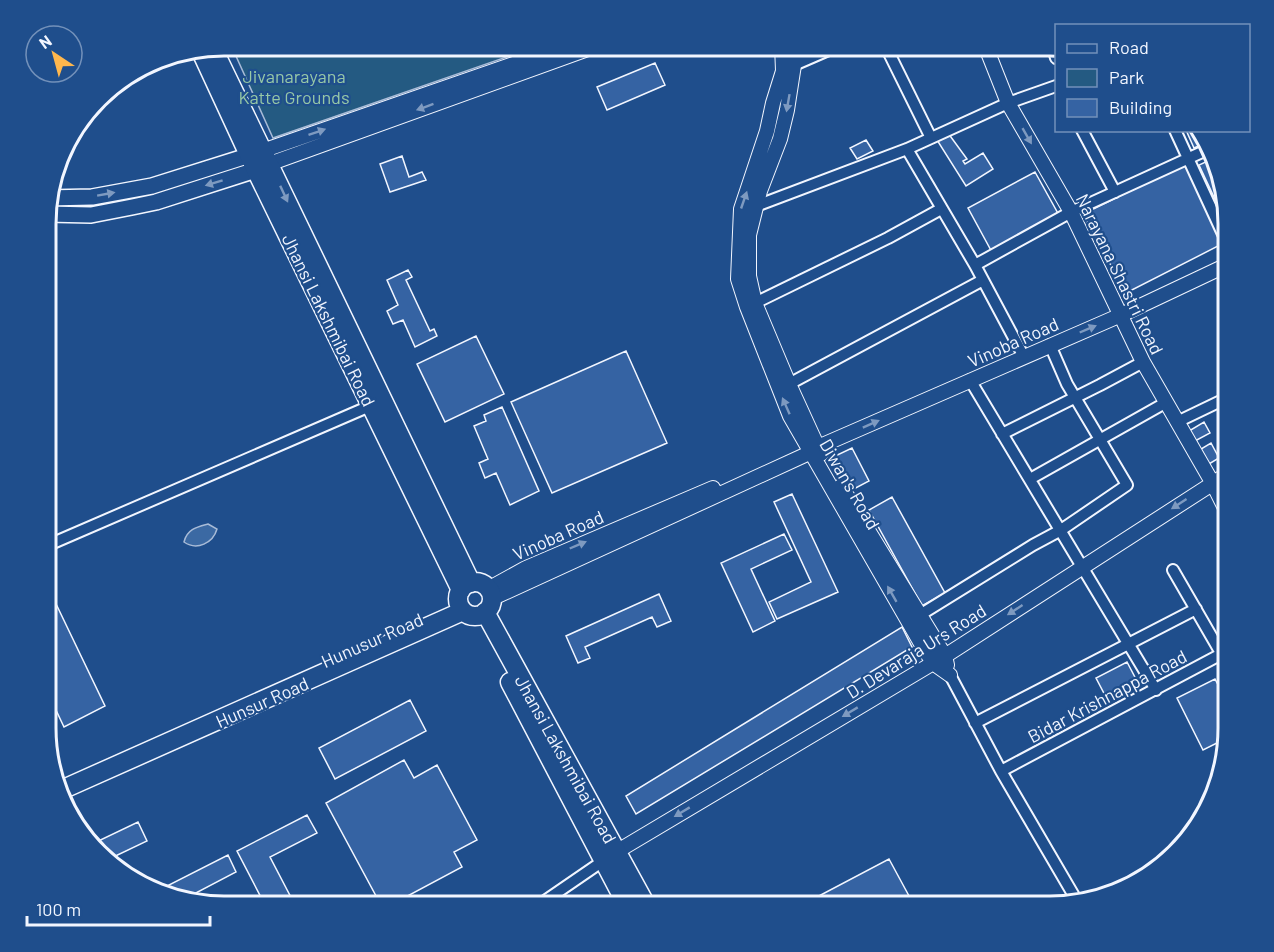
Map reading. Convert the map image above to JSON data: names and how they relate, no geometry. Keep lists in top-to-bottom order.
{
  "streets": {
    "main road": ["Jhansi Lakshmibai Road", "Hunusur Road", "Hunsur Road"],
    "street": [
      "Narayana Shastri Road",
      "Vinoba Road",
      "Diwan's Road",
      "D. Devaraja Urs Road",
      "Bidar Krishnappa Road"
    ]
  },
  "crossings": [
    ["Narayana Shastri Road", "Vinoba Road"],
    ["Narayana Shastri Road", "D. Devaraja Urs Road"],
    ["Jhansi Lakshmibai Road", "Vinoba Road"],
    ["Jhansi Lakshmibai Road", "Hunusur Road"],
    ["Jhansi Lakshmibai Road", "D. Devaraja Urs Road"],
    ["Jhansi Lakshmibai Road", "Hunsur Road"],
    ["Vinoba Road", "Diwan's Road"],
    ["Vinoba Road", "Hunusur Road"],
    ["Vinoba Road", "Hunsur Road"],
    ["Diwan's Road", "D. Devaraja Urs Road"],
    ["Hunusur Road", "Hunsur Road"]
  ],
  "parks": ["Jivanarayana Katte Grounds"],
  "legend": ["Road", "Park", "Building"],
  "scale_bar": "100 m",
  "north": "top left"
}
